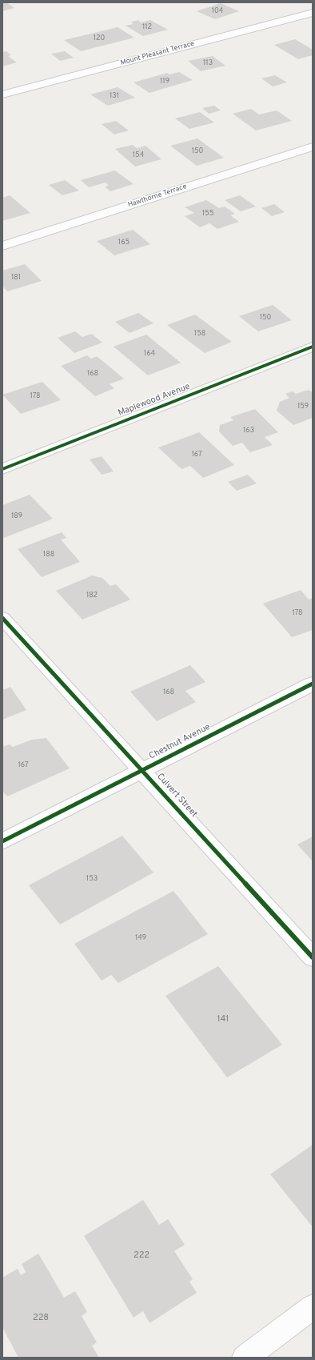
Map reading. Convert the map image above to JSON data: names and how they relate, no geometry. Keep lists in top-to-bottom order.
{
  "streets": {
    "street": [
      "Mount Pleasant Terrace",
      "Hawthorne Terrace",
      "Maplewood Avenue",
      "Chestnut Avenue",
      "Culvert Street"
    ]
  },
  "crossings": [
    ["Chestnut Avenue", "Culvert Street"]
  ],
  "house_numbers": [
    "104",
    "112",
    "120",
    "113",
    "119",
    "131",
    "150",
    "154",
    "155",
    "165",
    "181",
    "150",
    "158",
    "164",
    "168",
    "178",
    "159",
    "163",
    "167",
    "189",
    "188",
    "182",
    "178",
    "168",
    "167",
    "153",
    "149",
    "141",
    "222",
    "228"
  ]
}
